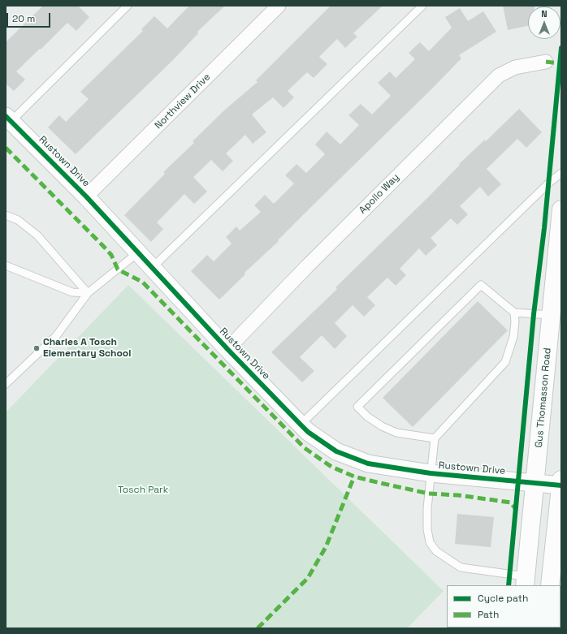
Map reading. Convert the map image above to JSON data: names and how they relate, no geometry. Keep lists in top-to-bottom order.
{
  "streets": {
    "main road": ["Gus Thomasson Road"],
    "street": ["Northview Drive", "Rustown Drive", "Apollo Way"]
  },
  "crossings": [
    ["Northview Drive", "Rustown Drive"],
    ["Rustown Drive", "Apollo Way"],
    ["Rustown Drive", "Gus Thomasson Road"]
  ],
  "parks": ["Tosch Park"],
  "places": ["Charles A Tosch Elementary School"],
  "legend": ["Cycle path", "Path"],
  "scale_bar": "20 m",
  "north": "top"
}
